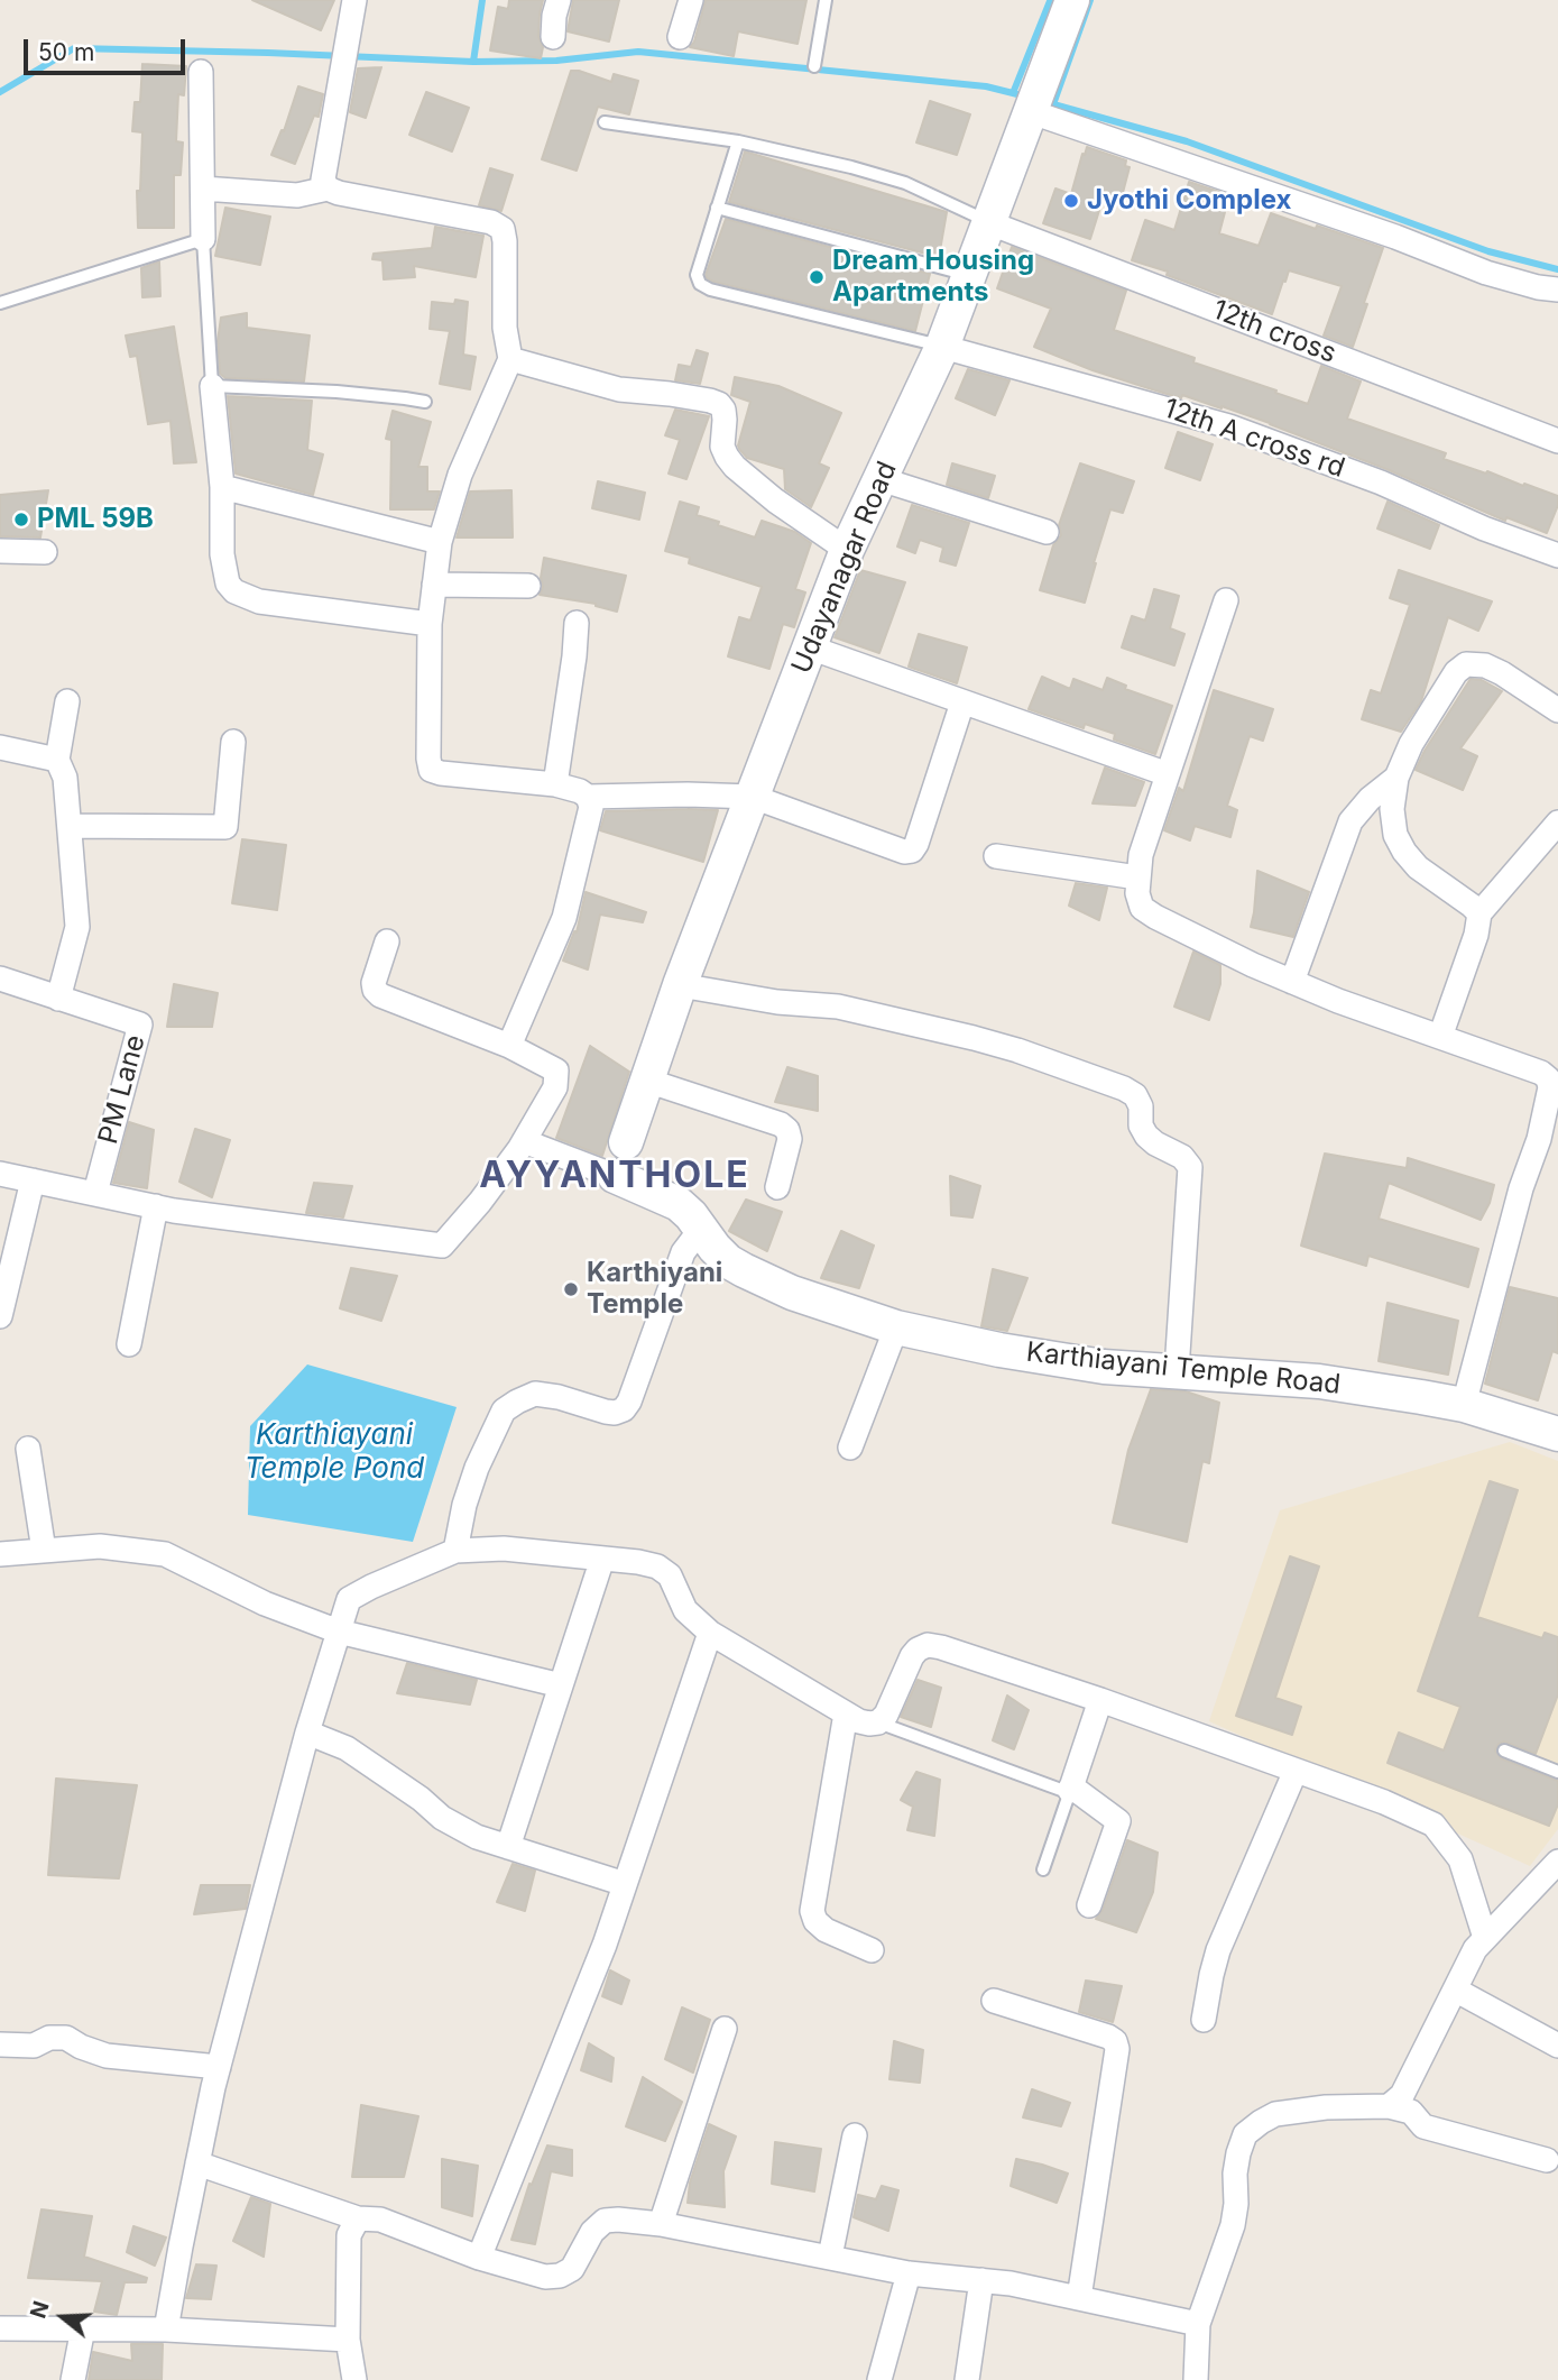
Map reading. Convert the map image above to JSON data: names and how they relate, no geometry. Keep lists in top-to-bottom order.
{
  "streets": {
    "street": [
      "12th cross",
      "12th A cross rd",
      "Udayanagar Road",
      "PM Lane",
      "Karthiayani Temple Road"
    ]
  },
  "crossings": [
    ["12th cross", "Udayanagar Road"],
    ["12th A cross rd", "Udayanagar Road"]
  ],
  "districts": ["AYYANTHOLE"],
  "water": ["Karthiayani Temple Pond"],
  "places": [
    "Jyothi Complex",
    "Dream Housing Apartments",
    "PML 59B",
    "Karthiyani Temple"
  ],
  "scale_bar": "50 m",
  "north": "left"
}
